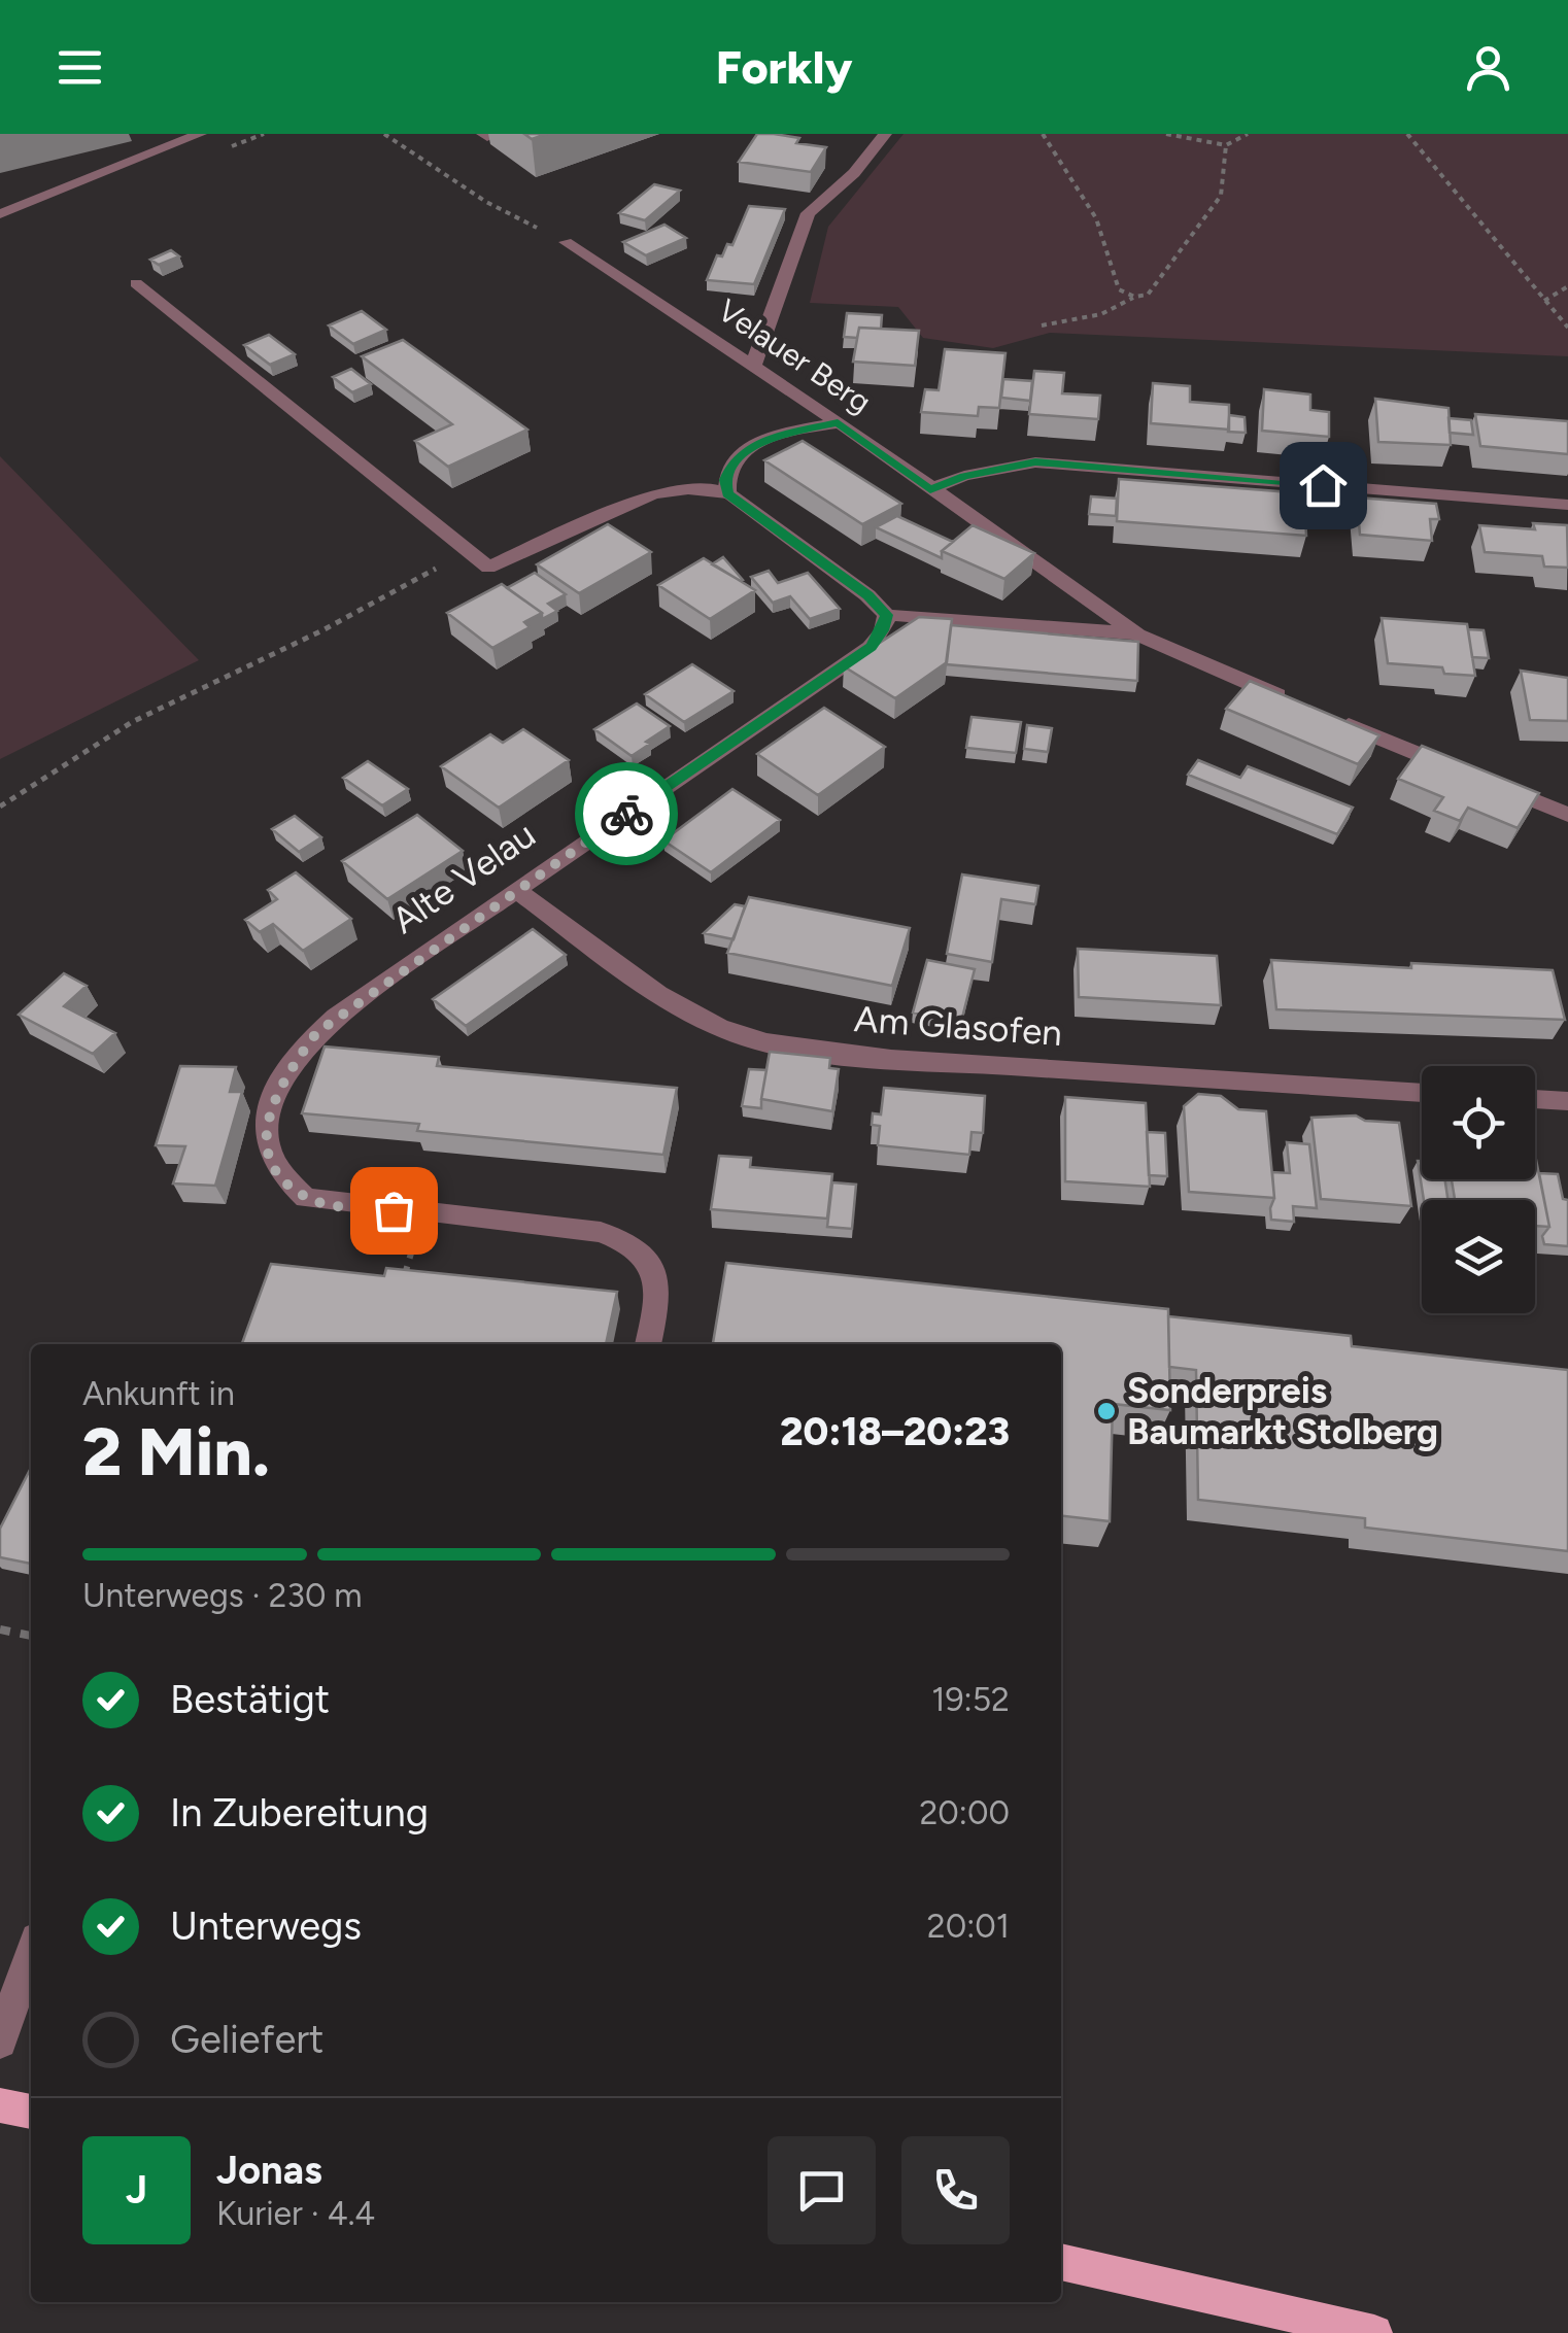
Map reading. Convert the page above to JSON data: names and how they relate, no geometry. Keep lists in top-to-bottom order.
{
  "streets": {
    "street": ["Velauer Berg", "Alte Velau", "Am Glasofen"]
  },
  "crossings": [
    ["Velauer Berg", "Alte Velau"],
    ["Alte Velau", "Am Glasofen"]
  ],
  "places": ["Sonderpreis Baumarkt Stolberg"],
  "page": {
    "header": "Forkly",
    "heading": ["2 Min.", "Ankunft in", "20:18–20:23"],
    "panel": ["Jonas", "Kurier · 4.4"],
    "bar": "Unterwegs · 230 m",
    "list": [
      ["Bestätigt", "19:52"],
      ["In Zubereitung", "20:00"],
      ["Unterwegs", "20:01"],
      "Geliefert"
    ],
    "round": "J"
  }
}
